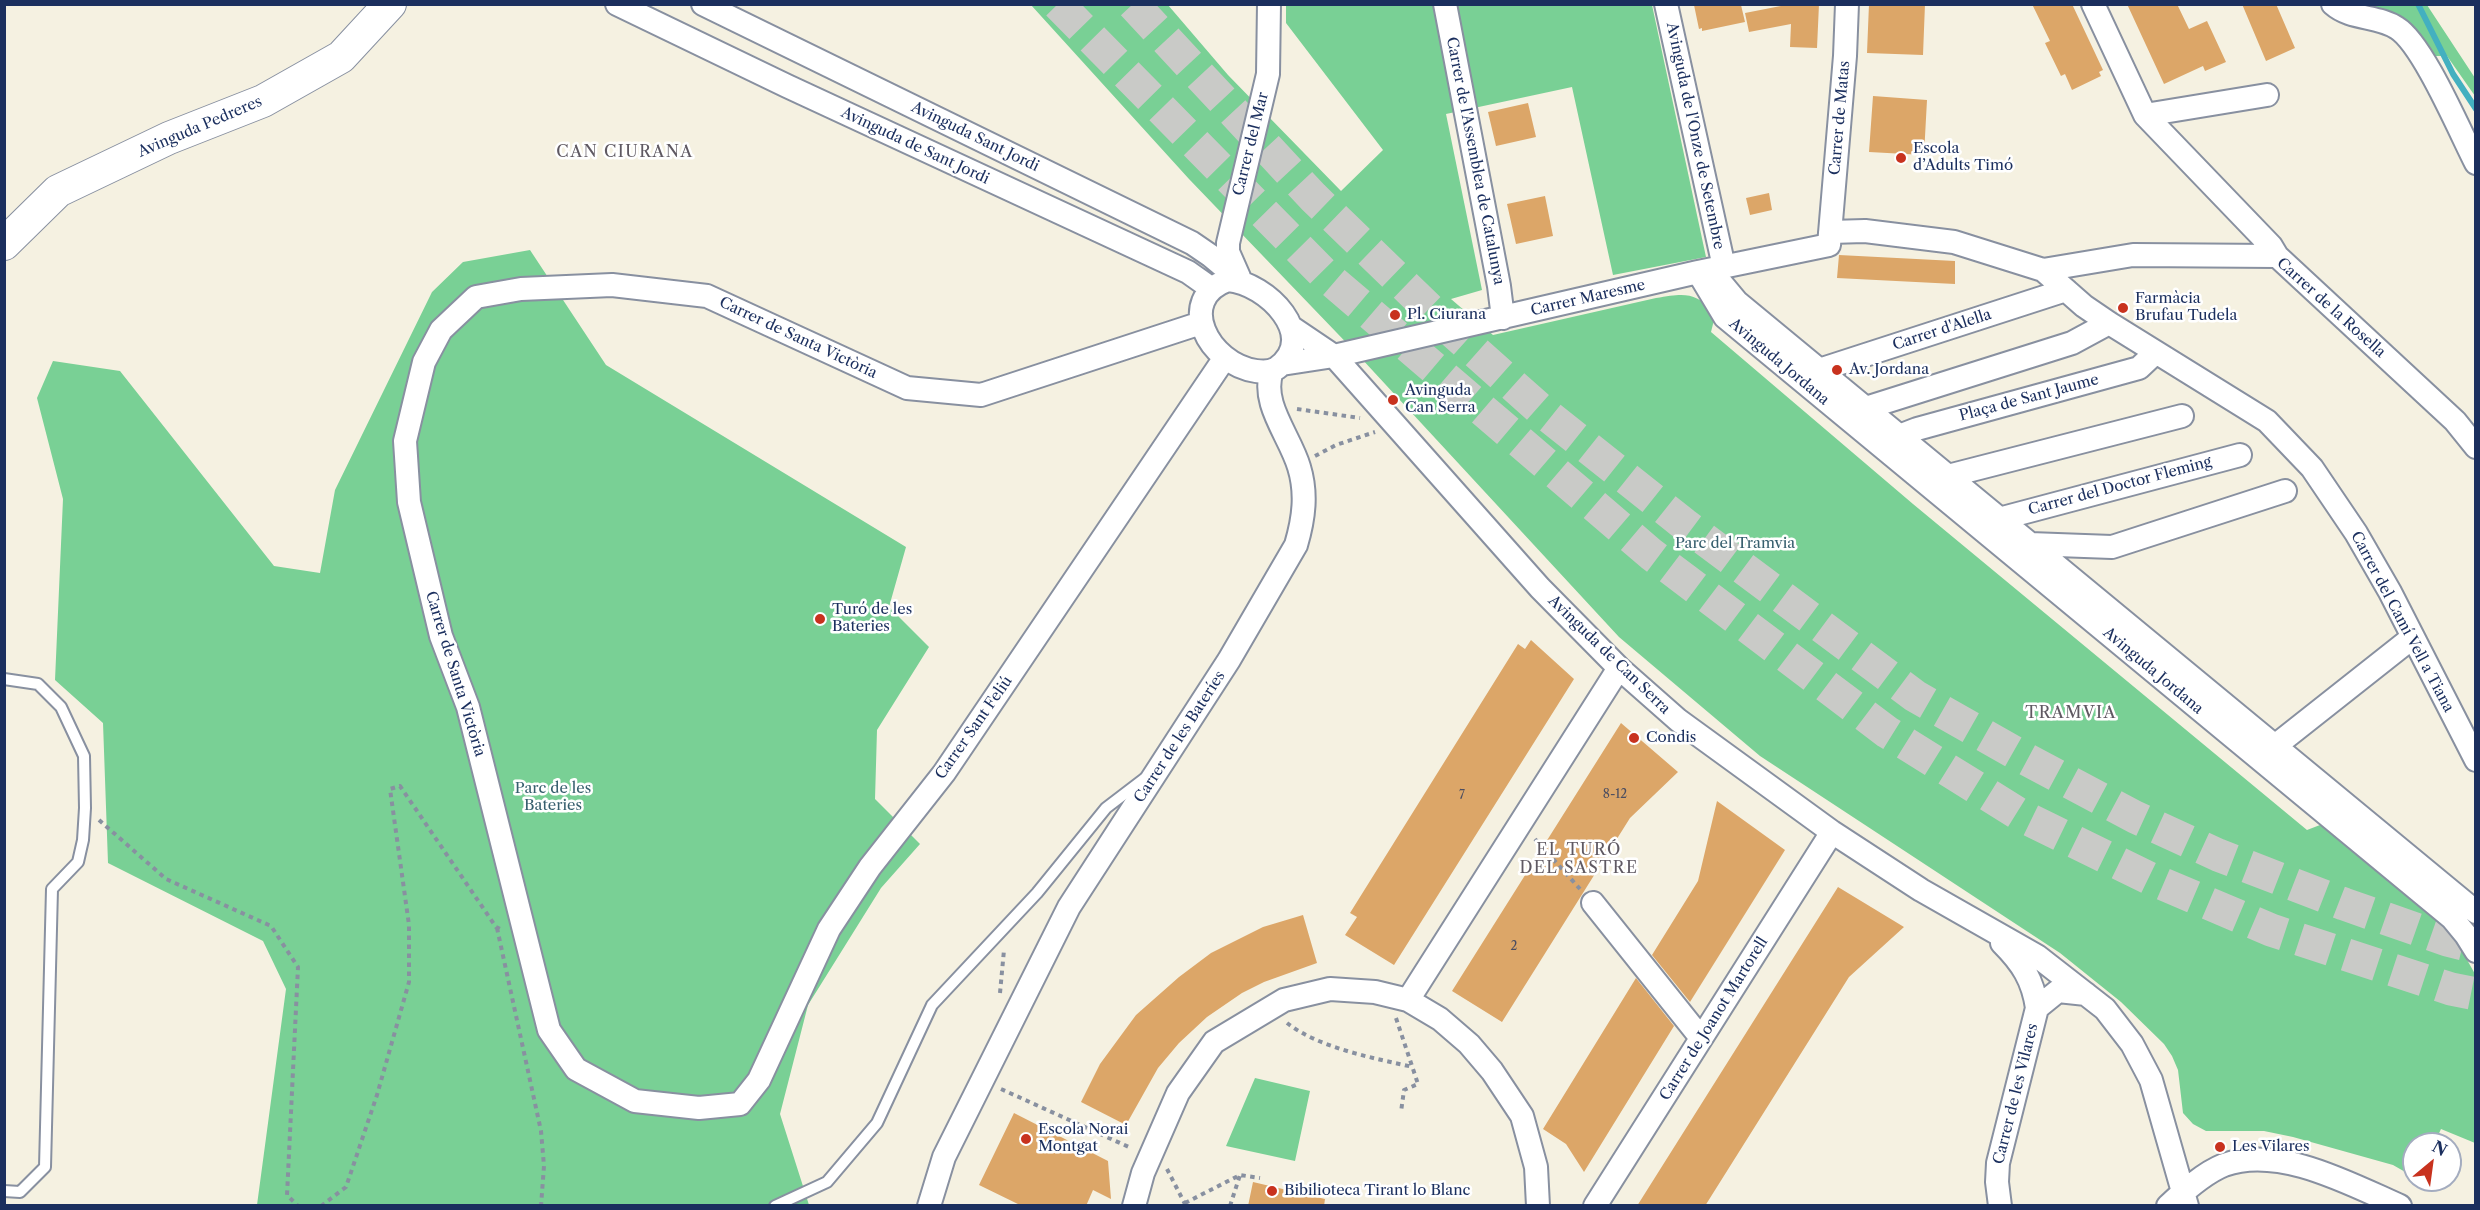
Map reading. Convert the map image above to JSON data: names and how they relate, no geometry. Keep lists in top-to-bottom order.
{
  "streets": {
    "street": [
      "Carrer de Matas",
      "Avinguda Pedreres",
      "Avinguda de l'Onze de Setembre",
      "Avinguda Sant Jordi",
      "Carrer del Mar",
      "Avinguda de Sant Jordi",
      "Carrer de l'Assemblea de Catalunya",
      "Carrer Maresme",
      "Carrer de la Rosella",
      "Carrer d'Alella",
      "Carrer de Santa Victòria",
      "Avinguda Jordana",
      "Plaça de Sant Jaume",
      "Carrer del Doctor Fleming",
      "Carrer del Camí Vell a Tiana",
      "Avinguda de Can Serra",
      "Carrer Sant Feliú",
      "Carrer de les Bateríes",
      "Carrer de Joanot Martorell",
      "Carrer de les Vilares"
    ]
  },
  "crossings": [
    ["Carrer de Matas", "Carrer Maresme"],
    ["Carrer de Matas", "Carrer del Camí Vell a Tiana"],
    ["Avinguda de l'Onze de Setembre", "Carrer Maresme"],
    ["Avinguda Sant Jordi", "Carrer del Mar"],
    ["Avinguda Sant Jordi", "Avinguda de Sant Jordi"],
    ["Avinguda Sant Jordi", "Carrer Maresme"],
    ["Avinguda Sant Jordi", "Carrer de Santa Victòria"],
    ["Avinguda Sant Jordi", "Carrer Sant Feliú"],
    ["Avinguda Sant Jordi", "Carrer de les Bateríes"],
    ["Carrer del Mar", "Avinguda de Sant Jordi"],
    ["Carrer del Mar", "Carrer Maresme"],
    ["Carrer del Mar", "Carrer de Santa Victòria"],
    ["Carrer del Mar", "Carrer Sant Feliú"],
    ["Carrer del Mar", "Carrer de les Bateríes"],
    ["Avinguda de Sant Jordi", "Carrer Maresme"],
    ["Avinguda de Sant Jordi", "Carrer de Santa Victòria"],
    ["Avinguda de Sant Jordi", "Carrer Sant Feliú"],
    ["Avinguda de Sant Jordi", "Carrer de les Bateríes"],
    ["Carrer de l'Assemblea de Catalunya", "Carrer Maresme"],
    ["Carrer Maresme", "Carrer de Santa Victòria"],
    ["Carrer Maresme", "Avinguda Jordana"],
    ["Carrer Maresme", "Carrer del Camí Vell a Tiana"],
    ["Carrer Maresme", "Avinguda de Can Serra"],
    ["Carrer Maresme", "Carrer Sant Feliú"],
    ["Carrer Maresme", "Carrer de les Bateríes"],
    ["Carrer de la Rosella", "Carrer del Camí Vell a Tiana"],
    ["Carrer d'Alella", "Avinguda Jordana"],
    ["Carrer d'Alella", "Carrer del Camí Vell a Tiana"],
    ["Carrer de Santa Victòria", "Carrer Sant Feliú"],
    ["Carrer de Santa Victòria", "Carrer de les Bateríes"],
    ["Avinguda Jordana", "Plaça de Sant Jaume"],
    ["Avinguda Jordana", "Carrer del Doctor Fleming"],
    ["Plaça de Sant Jaume", "Carrer del Camí Vell a Tiana"],
    ["Avinguda de Can Serra", "Carrer de Joanot Martorell"],
    ["Avinguda de Can Serra", "Carrer de les Vilares"],
    ["Carrer Sant Feliú", "Carrer de les Bateríes"]
  ],
  "districts": ["CAN CIURANA", "TRAMVIA", "EL TURÓ DEL SASTRE"],
  "parks": ["Parc del Tramvia", "Parc de les Bateries"],
  "places": [
    "Escola d’Adults Timó",
    "Farmàcia Brufau Tudela",
    "Pl. Ciurana",
    "Av. Jordana",
    "Avinguda Can Serra",
    "Turó de les Bateries",
    "Condis",
    "Escola Norai Montgat",
    "Les Vilares",
    "Bibilioteca Tirant lo Blanc"
  ],
  "house_numbers": ["8-12", "7", "2"],
  "north": "top right"
}
